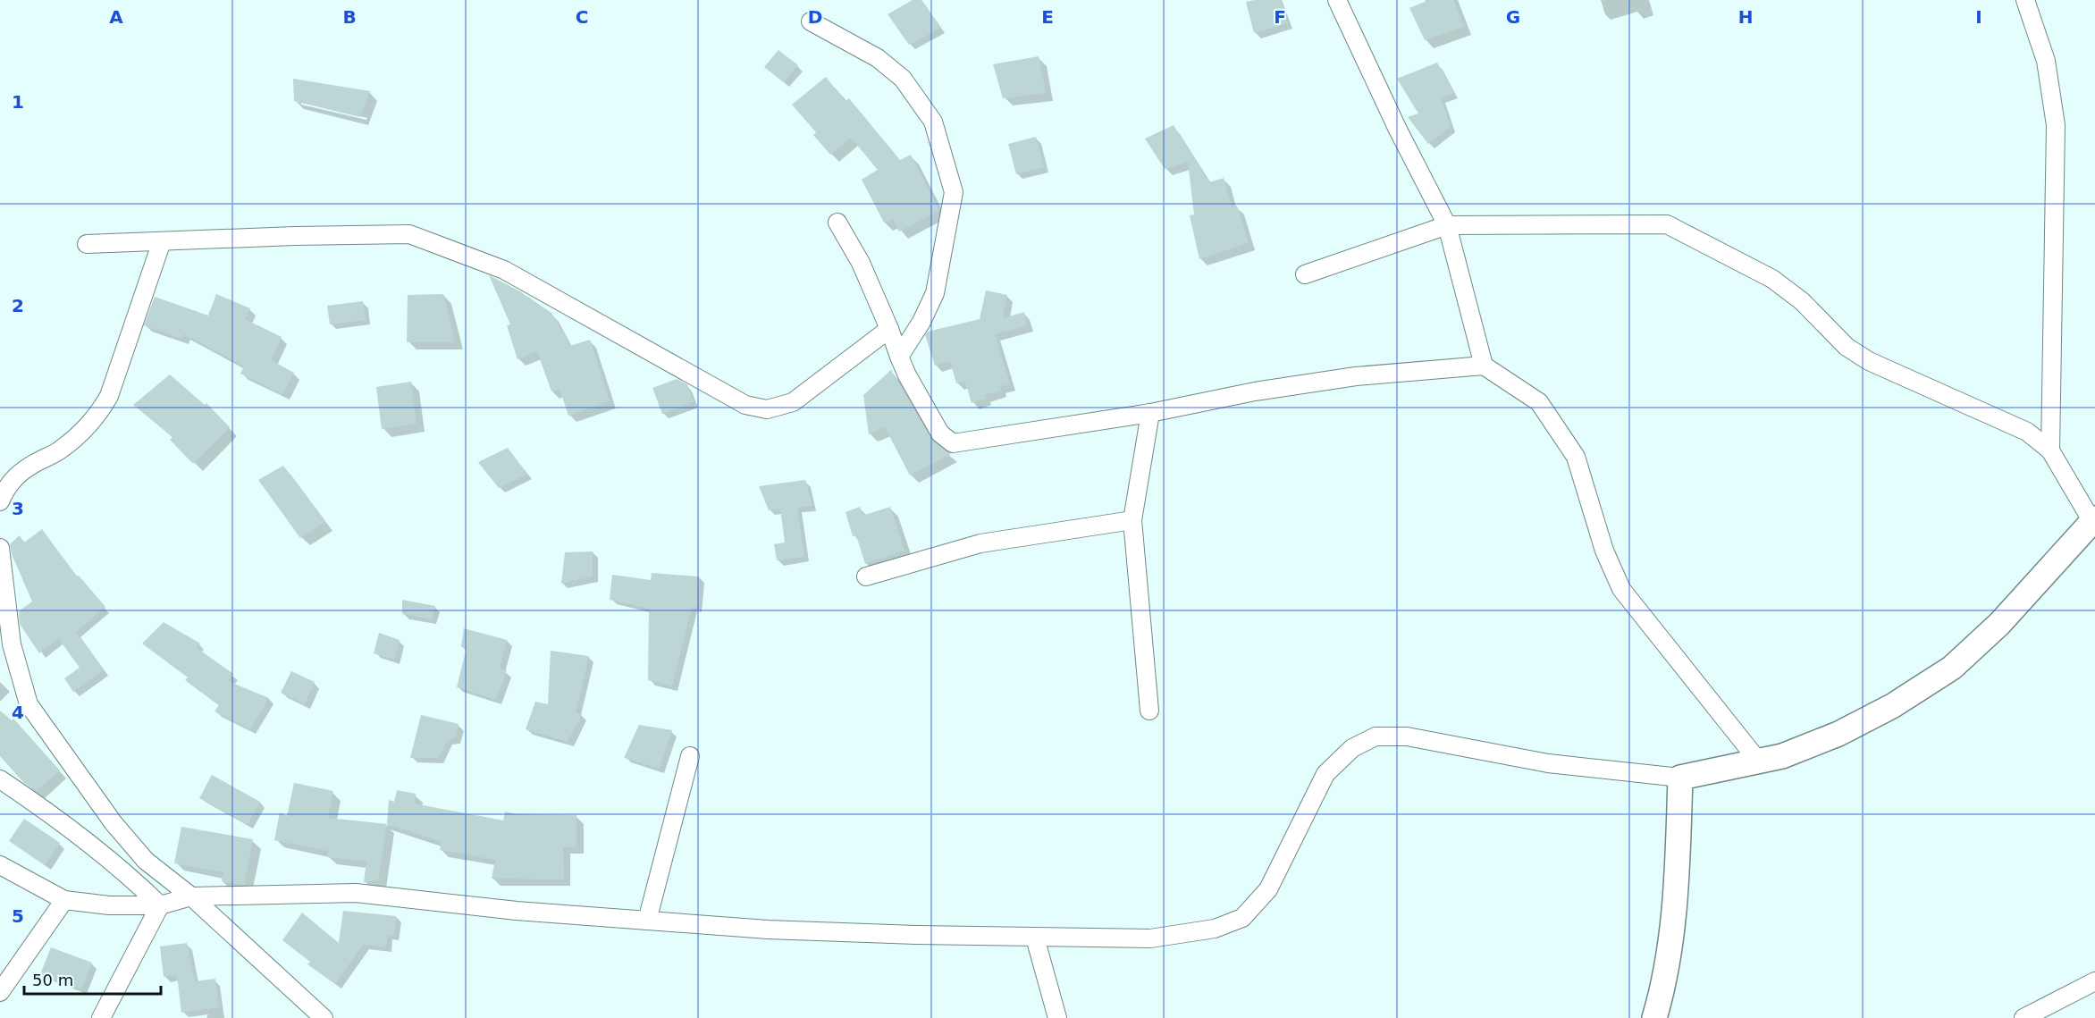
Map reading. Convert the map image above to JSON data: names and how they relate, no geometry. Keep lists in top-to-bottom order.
{
  "scale_bar": "50 m",
  "grid": {
    "columns": [
      "A",
      "B",
      "C",
      "D",
      "E",
      "F",
      "G",
      "H",
      "I"
    ],
    "rows": [
      "1",
      "2",
      "3",
      "4",
      "5"
    ]
  }
}
